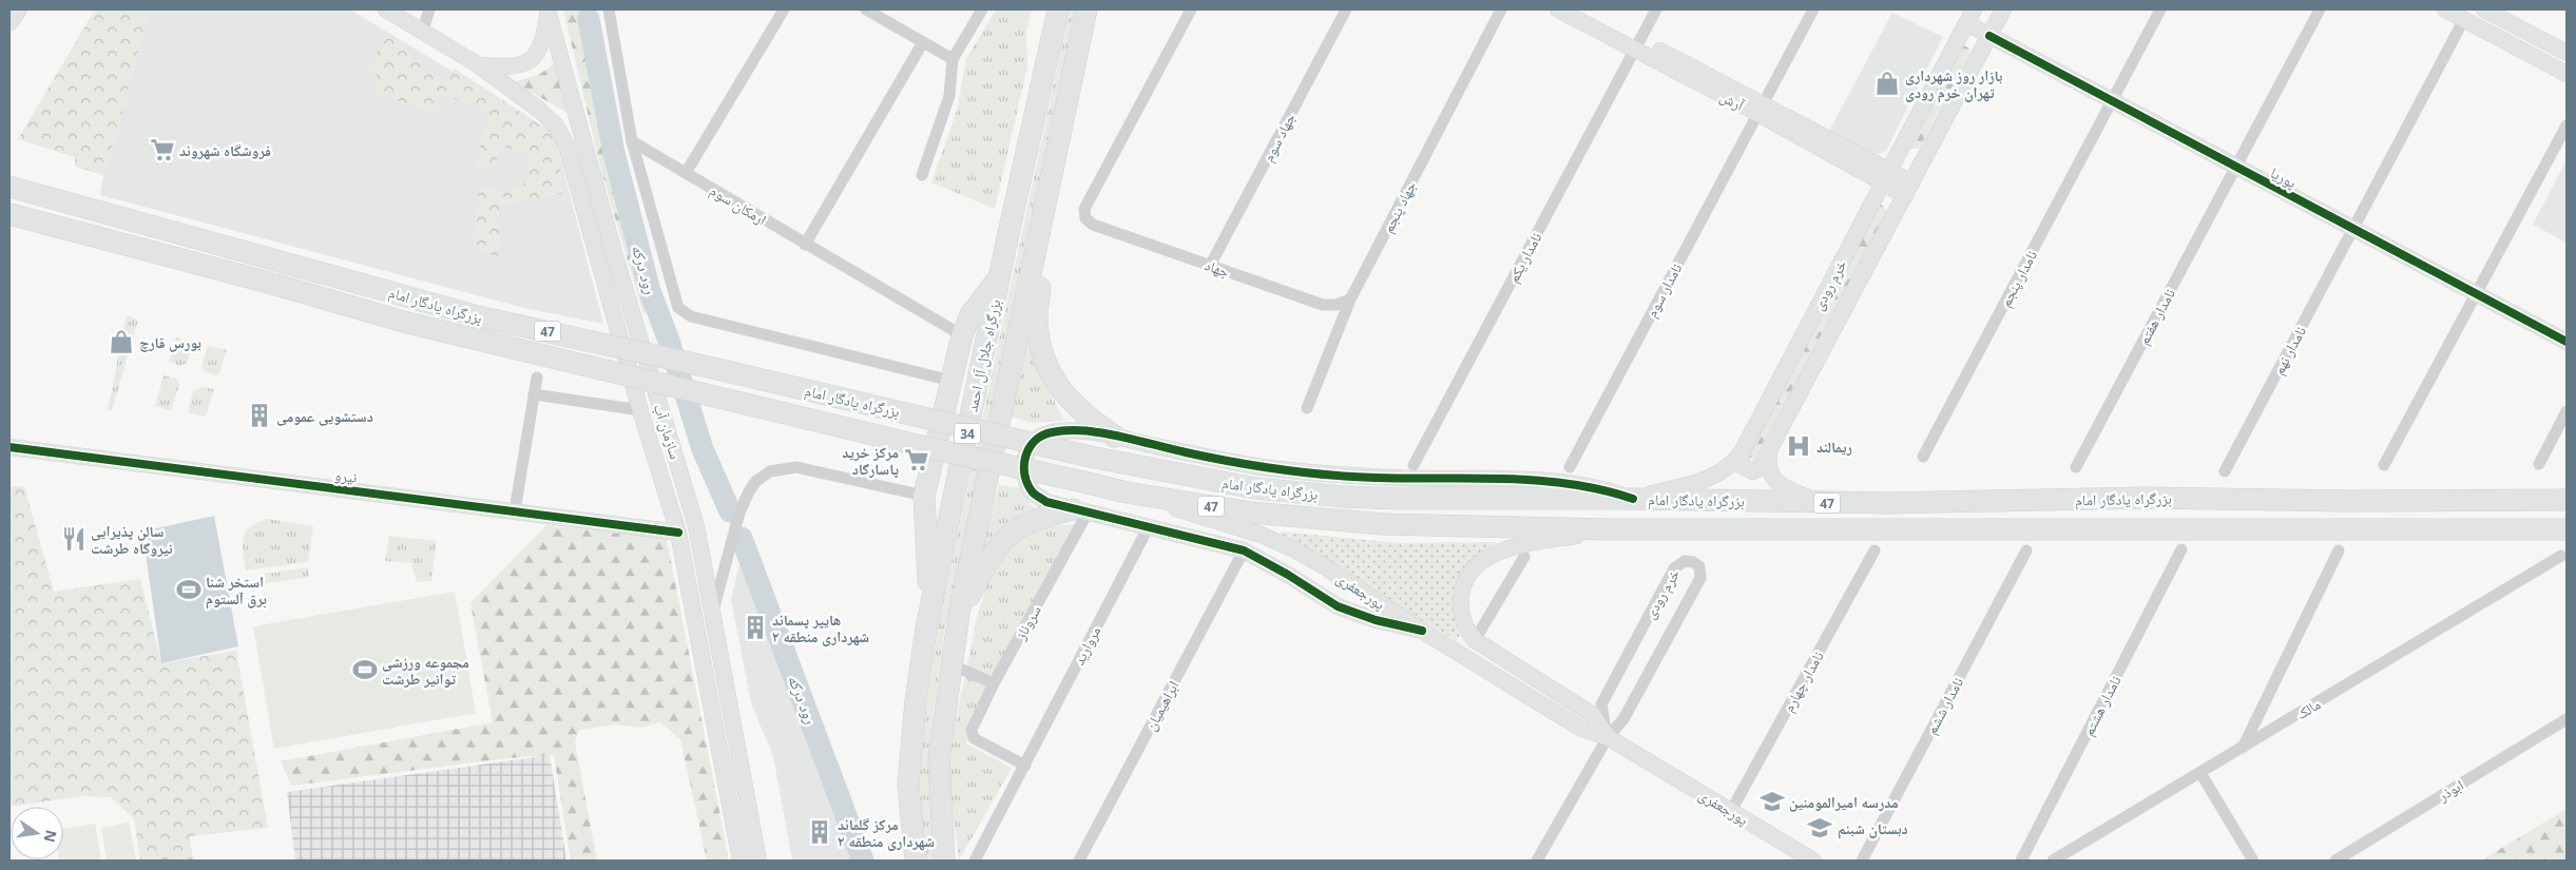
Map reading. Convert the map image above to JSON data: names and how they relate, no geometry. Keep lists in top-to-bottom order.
{
  "streets": {
    "highway": [
      "بزرگراه یادگار امام",
      "47",
      "بزرگراه جلال آل احمد",
      "34"
    ],
    "street": [
      "آرش",
      "جهاد سوم",
      "پوریا",
      "ارمکان سوم",
      "جهاد پنجم",
      "نامدار یکم",
      "جهاد",
      "نامدار پنجم",
      "خرم رودی",
      "نامدار سوم",
      "نامدار هفتم",
      "نامدار نهم",
      "سازمان آب",
      "نیرو",
      "پورجعفری",
      "خرم‌ رودی",
      "سروناز",
      "مروارید",
      "نامدار چهارم",
      "ابراهیمیان",
      "نامدار ششم",
      "نامدار هشتم",
      "مالک",
      "ابوذر"
    ]
  },
  "crossings": [
    ["آرش", "نامدار یکم"],
    ["آرش", "خرم رودی"],
    ["آرش", "نامدار سوم"],
    ["جهاد سوم", "جهاد"],
    ["پوریا", "نامدار پنجم"],
    ["پوریا", "خرم رودی"],
    ["پوریا", "نامدار هفتم"],
    ["پوریا", "نامدار نهم"],
    ["جهاد پنجم", "جهاد"],
    ["خرم رودی", "بزرگراه یادگار امام"],
    ["بزرگراه یادگار امام", "پورجعفری"],
    ["سازمان آب", "نیرو"],
    ["پورجعفری", "خرم‌ رودی"],
    ["پورجعفری", "نامدار چهارم"],
    ["سروناز", "مروارید"]
  ],
  "water": ["رود درکه"],
  "places": {
    "shop": ["بازار روز شهرداری تهران خرم رودی", "بورس قارچ"],
    "supermarket": ["فروشگاه شهروند", "مرکز خرید پاسارگاد"],
    "building": ["دستشویی عمومی", "هایپر پسماند شهرداری منطقه ۲", "مرکز گلماند شهرداری منطقه ۲"],
    "hospital": ["ریمالند"],
    "restaurant": ["سالن پذیرایی نیروگاه طرشت"],
    "sports": ["استخر شنا برق آلستوم", "مجموعه ورزشی توانیر طرشت"],
    "school or university": ["مدرسه امیرالمومنین", "دبستان شبنم"]
  },
  "north": "right"
}
